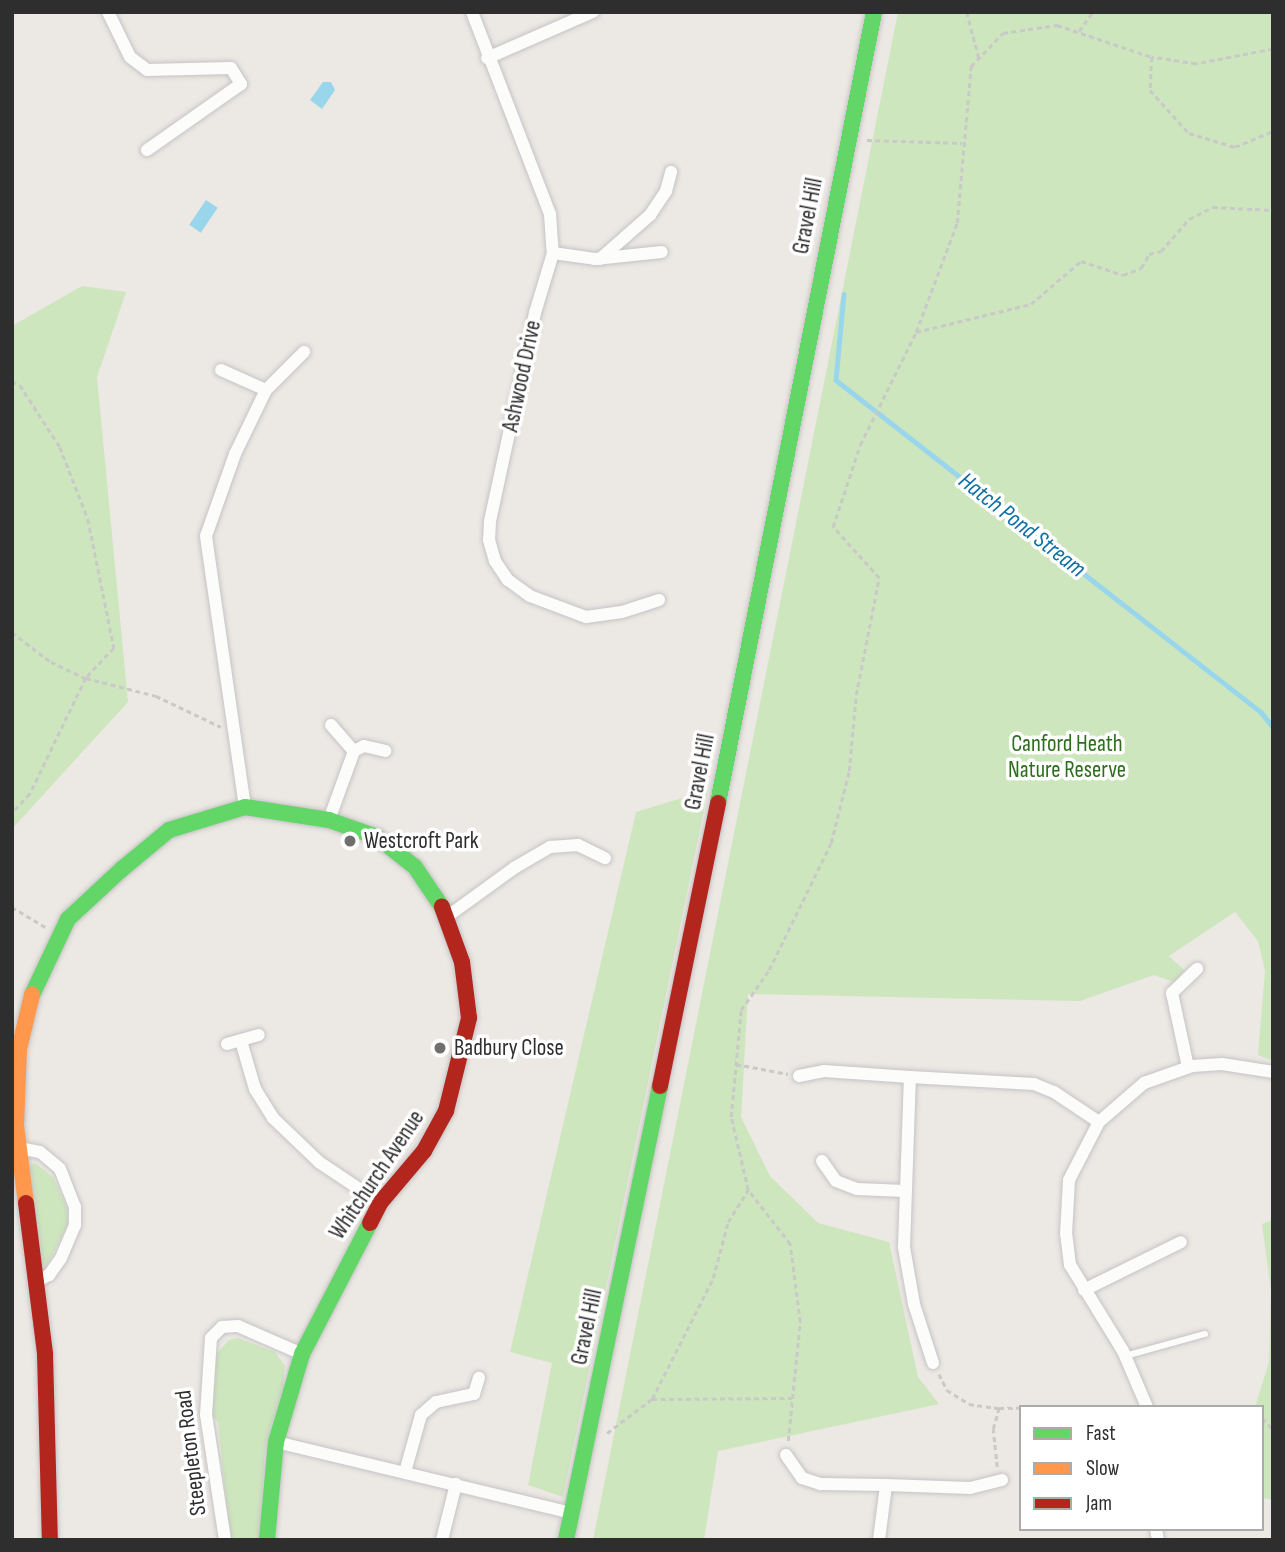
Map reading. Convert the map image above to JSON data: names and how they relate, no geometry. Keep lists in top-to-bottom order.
{
  "streets": {
    "street": [
      "Gravel Hill",
      "Ashwood Drive",
      "Whitchurch Avenue",
      "Steepleton Road"
    ]
  },
  "crossings": [
    ["Whitchurch Avenue", "Steepleton Road"]
  ],
  "water": ["Hatch Pond Stream"],
  "parks": ["Canford Heath Nature Reserve"],
  "places": ["Westcroft Park", "Badbury Close"],
  "legend": ["Fast", "Slow", "Jam"]
}
